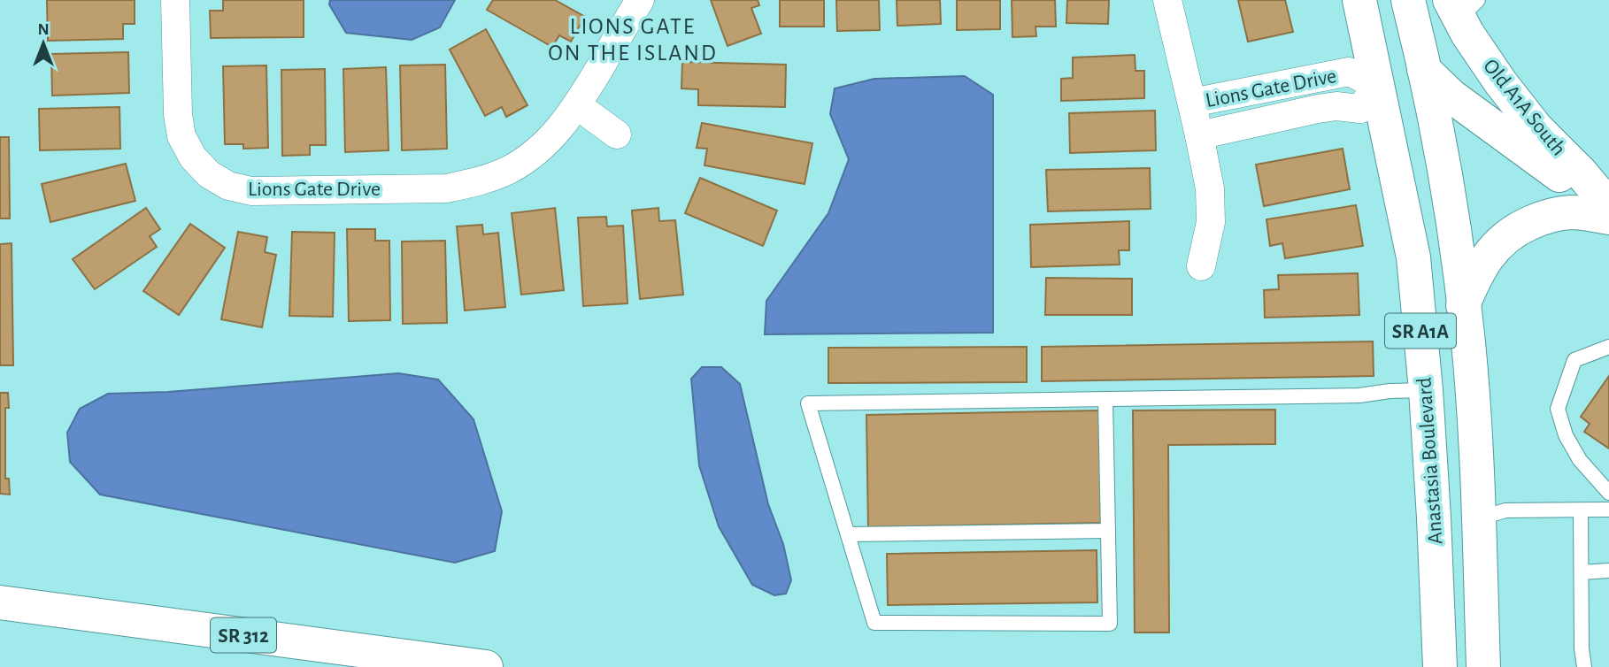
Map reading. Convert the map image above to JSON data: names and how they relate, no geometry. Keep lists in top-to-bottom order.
{
  "streets": {
    "main road": [
      "Old A1A South",
      "SR A1A",
      "Anastasia Boulevard",
      "SR 312"
    ],
    "street": ["Lions Gate Drive"]
  },
  "crossings": [
    ["Lions Gate Drive", "Anastasia Boulevard"],
    ["Old A1A South", "Anastasia Boulevard"]
  ],
  "districts": ["LIONS GATE ON THE ISLAND"],
  "north": "top"
}
